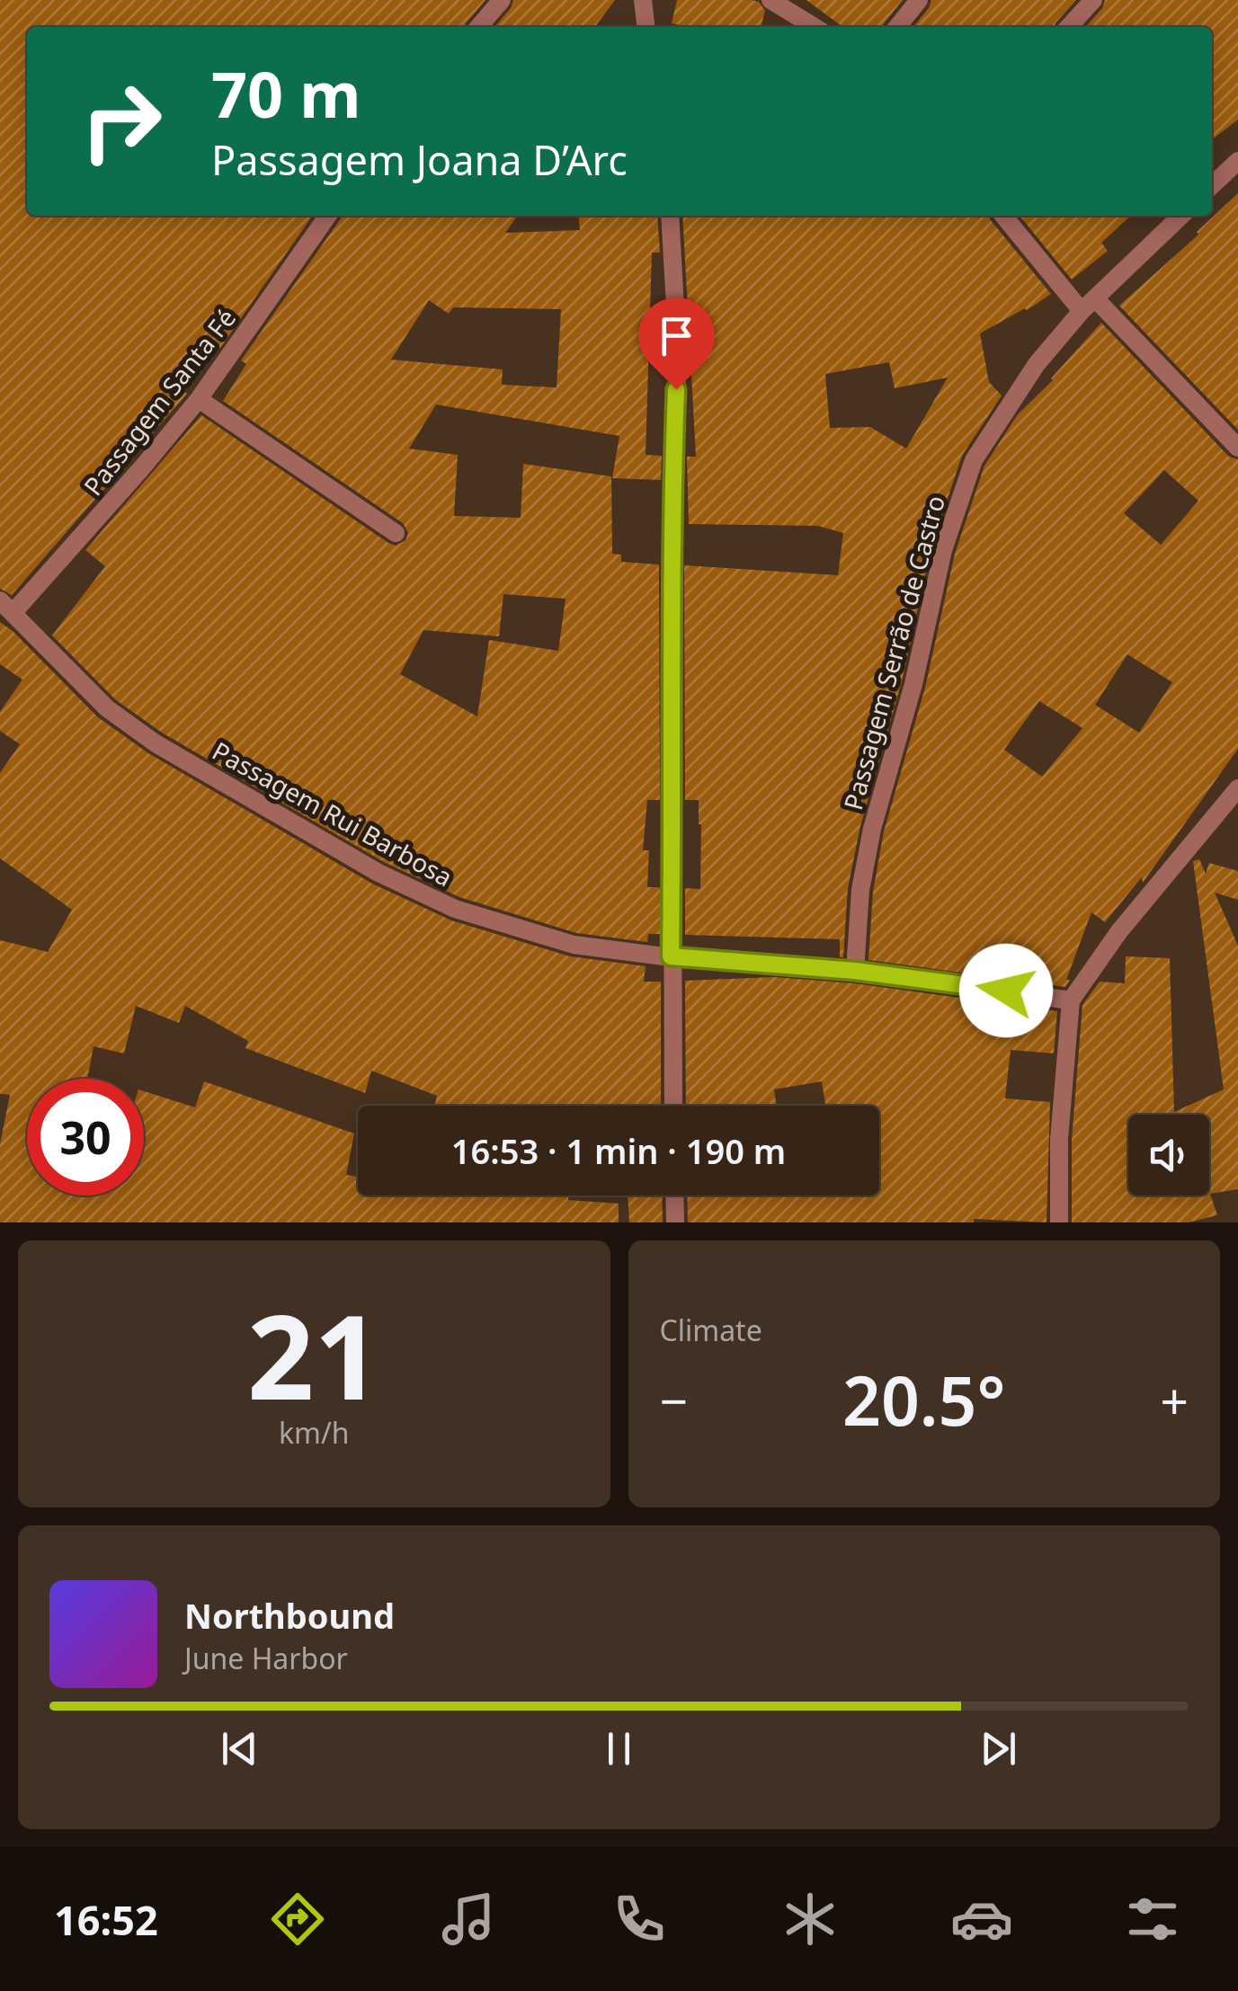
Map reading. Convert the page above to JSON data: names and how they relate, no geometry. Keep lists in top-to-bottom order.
{
  "streets": {
    "street": ["Passagem Santa Fé", "Passagem Serrão de Castro", "Passagem Rui Barbosa"]
  },
  "crossings": [
    ["Passagem Santa Fé", "Passagem Rui Barbosa"],
    ["Passagem Serrão de Castro", "Passagem Rui Barbosa"]
  ],
  "page": {
    "turn": ["70 m", "Passagem Joana D’Arc"],
    "limit": "30",
    "trip": "16:53 · 1 min · 190 m",
    "tile": [
      ["21", "km/h"],
      "Climate"
    ],
    "heat": ["−", "20.5°", "+"],
    "song": ["Northbound", "June Harbor"],
    "tabs": "16:52"
  }
}
